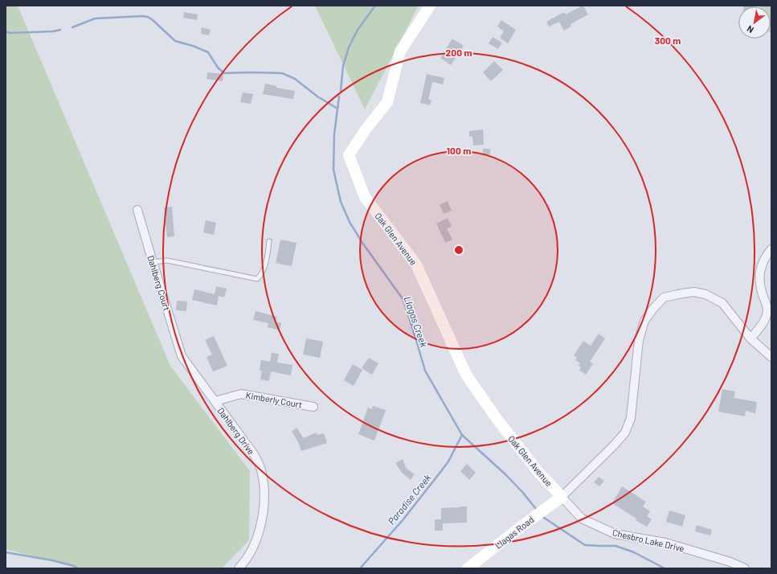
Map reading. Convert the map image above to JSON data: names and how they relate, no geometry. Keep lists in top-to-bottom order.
{
  "streets": {
    "street": [
      "Oak Glen Avenue",
      "Dahlberg Court",
      "Kimberly Court",
      "Dahlberg Drive",
      "Llagas Road",
      "Chesbro Lake Drive"
    ]
  },
  "crossings": [
    ["Oak Glen Avenue", "Llagas Road"],
    ["Oak Glen Avenue", "Chesbro Lake Drive"],
    ["Dahlberg Court", "Dahlberg Drive"],
    ["Kimberly Court", "Dahlberg Drive"],
    ["Llagas Road", "Chesbro Lake Drive"]
  ],
  "water": ["Llagas Creek", "Paradise Creek"],
  "north": "bottom left",
  "rings": ["300 m", "200 m", "100 m"]
}
